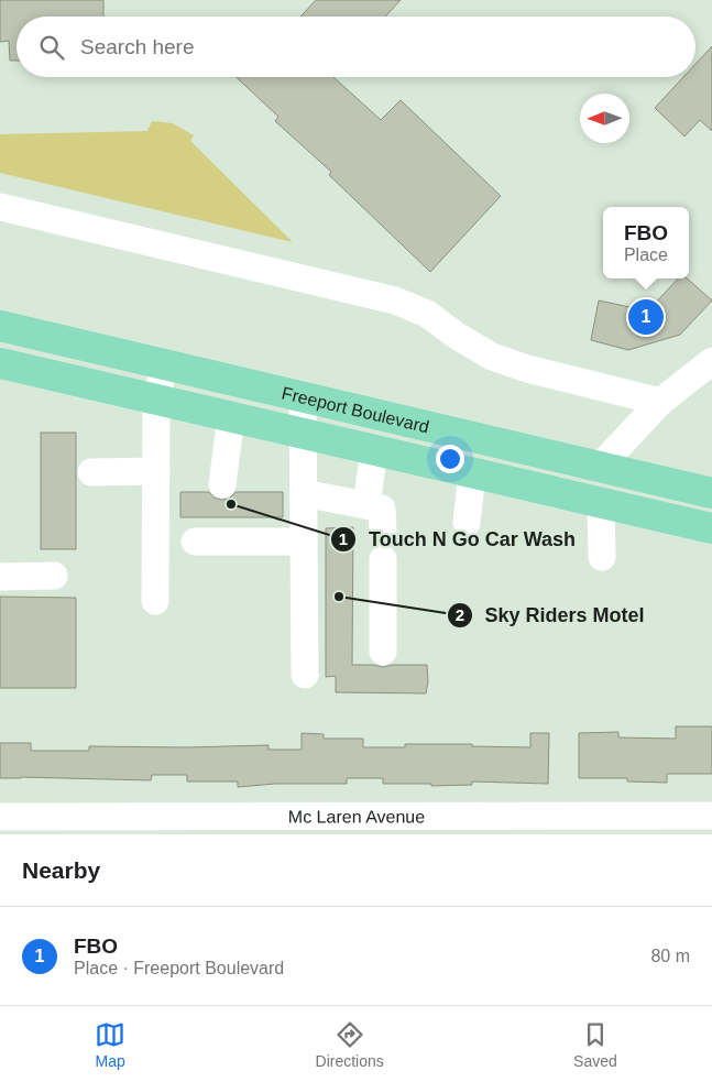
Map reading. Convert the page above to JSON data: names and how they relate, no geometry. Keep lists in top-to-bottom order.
{
  "streets": {
    "main road": ["Freeport Boulevard"],
    "street": ["Mc Laren Avenue"]
  },
  "places": ["Touch N Go Car Wash", "Sky Riders Motel"],
  "north": "left",
  "page": {
    "search": "Search here",
    "popup": ["FBO", "Place"],
    "pins": "1",
    "heading": "Nearby",
    "list": [
      {
        "mark": "1",
        "name": "FBO",
        "note": "Place · Freeport Boulevard",
        "value": "80 m"
      }
    ],
    "nav": ["Map", "Directions", "Saved"]
  }
}
